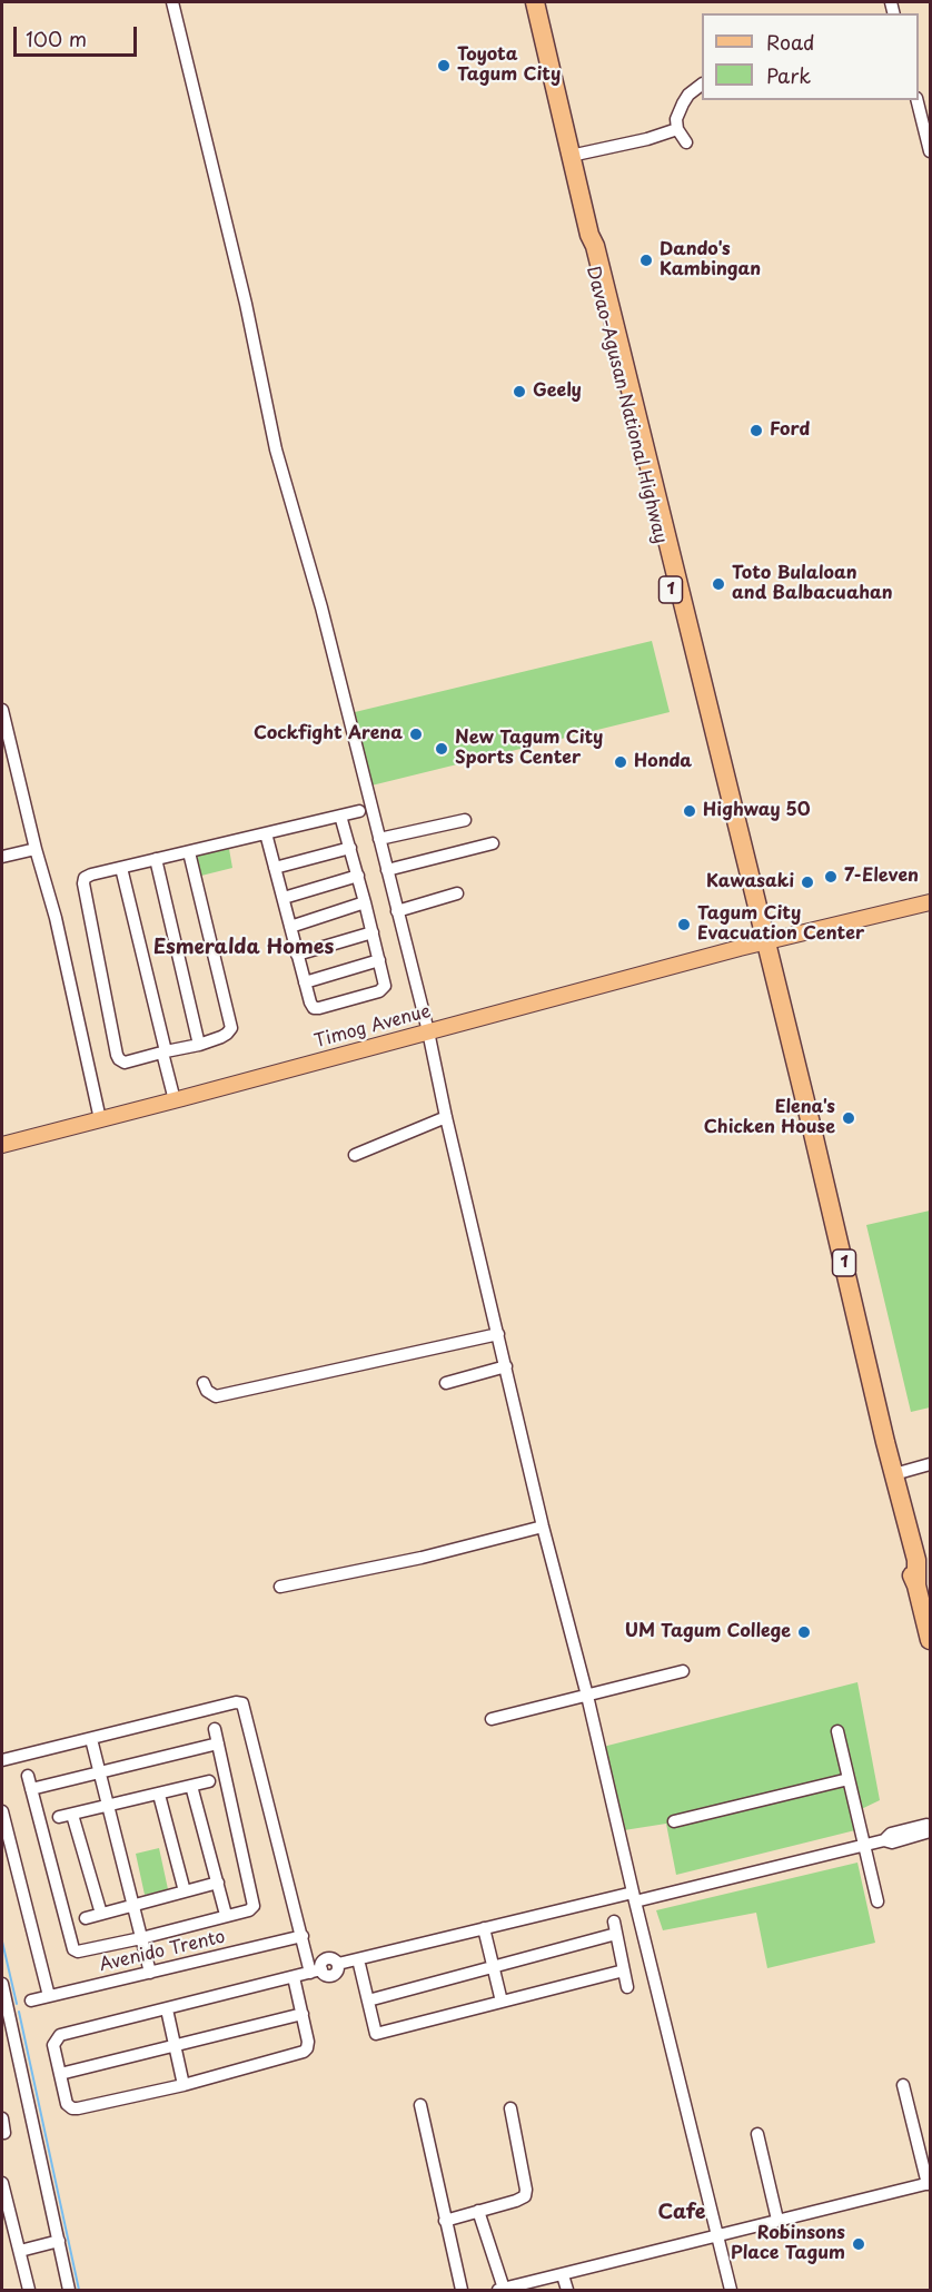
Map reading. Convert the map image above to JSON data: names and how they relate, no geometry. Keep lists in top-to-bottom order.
{
  "streets": {
    "highway": ["Davao-Agusan National Highway", "1"],
    "main road": ["Timog Avenue"],
    "street": ["Avenido Trento"]
  },
  "crossings": [
    ["Davao-Agusan National Highway", "Timog Avenue"]
  ],
  "districts": ["Esmeralda Homes", "Cafe"],
  "places": [
    "Toyota Tagum City",
    "Dando's Kambingan",
    "Geely",
    "Ford",
    "Toto Bulaloan and Balbacuahan",
    "Cockfight Arena",
    "New Tagum City Sports Center",
    "Honda",
    "Highway 50",
    "7-Eleven",
    "Kawasaki",
    "Tagum City Evacuation Center",
    "Elena's Chicken House",
    "UM Tagum College",
    "Robinsons Place Tagum"
  ],
  "legend": ["Road", "Park"],
  "scale_bar": "100 m"
}
